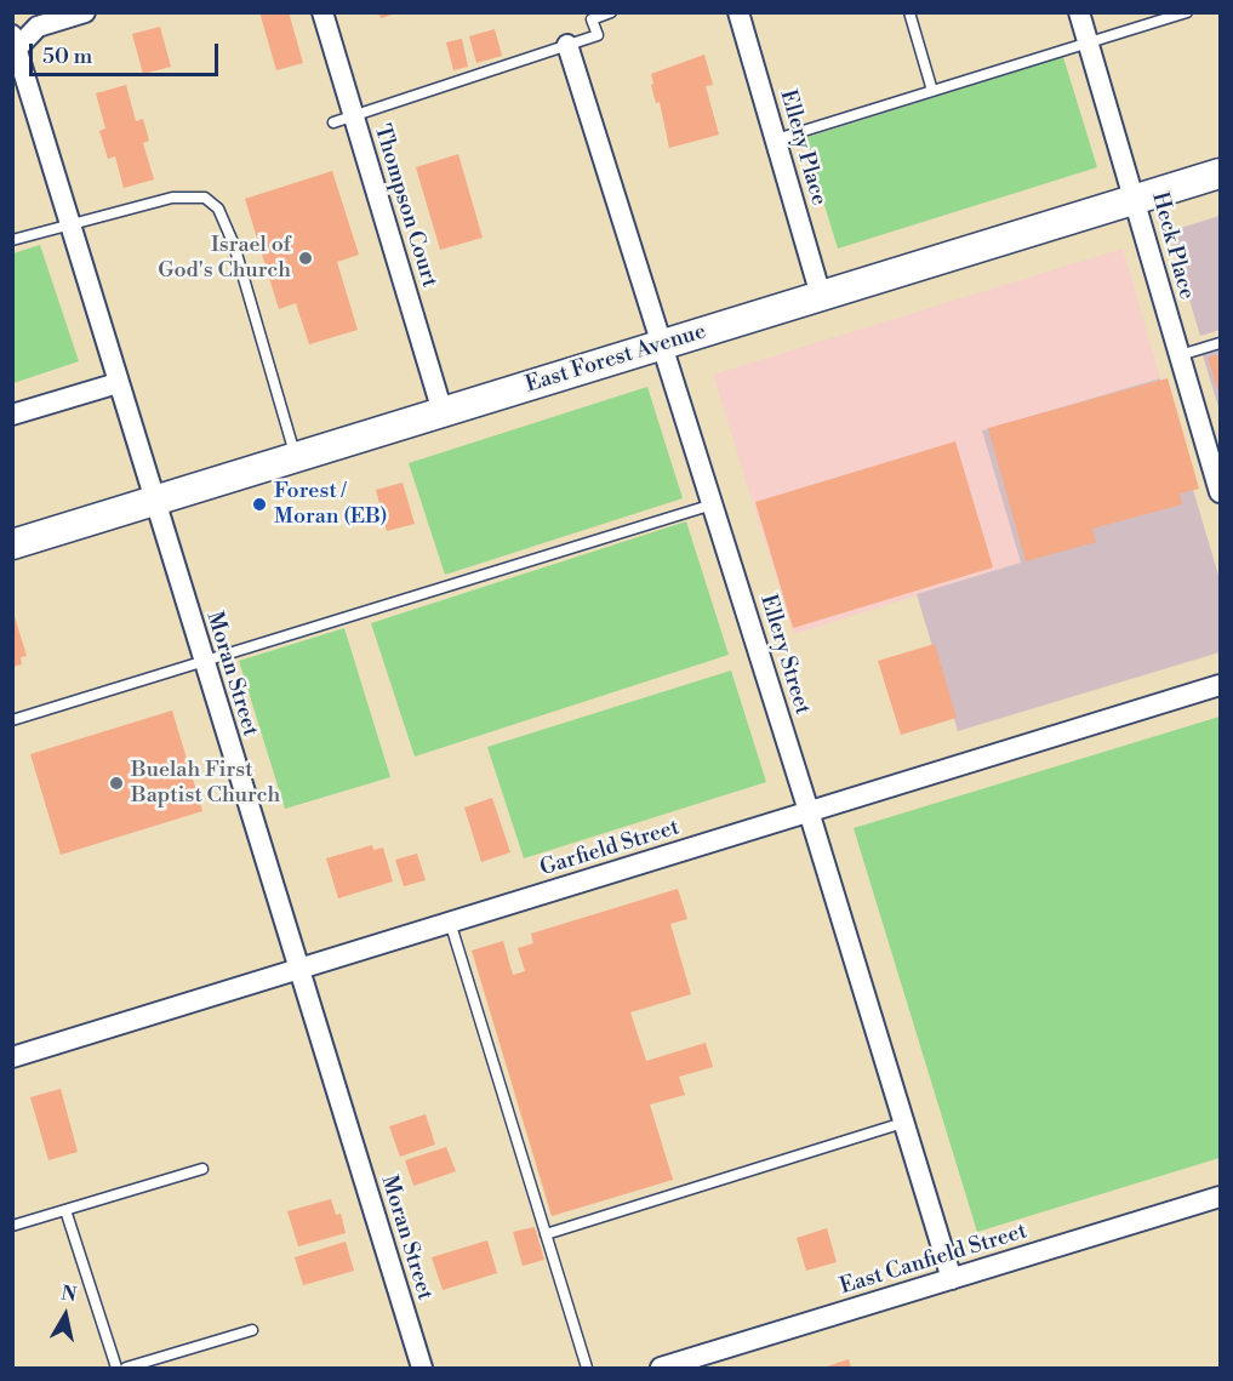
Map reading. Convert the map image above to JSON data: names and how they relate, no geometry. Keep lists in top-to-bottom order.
{
  "streets": {
    "main road": ["East Forest Avenue"],
    "street": [
      "Ellery Place",
      "Thompson Court",
      "Heck Place",
      "Ellery Street",
      "Moran Street",
      "Garfield Street",
      "East Canfield Street"
    ]
  },
  "crossings": [
    ["Ellery Place", "East Forest Avenue"],
    ["Thompson Court", "East Forest Avenue"],
    ["Heck Place", "East Forest Avenue"],
    ["East Forest Avenue", "Ellery Street"],
    ["East Forest Avenue", "Moran Street"],
    ["Ellery Street", "Garfield Street"],
    ["Ellery Street", "East Canfield Street"],
    ["Moran Street", "Garfield Street"]
  ],
  "places": ["Israel of God's Church", "Forest / Moran (EB)", "Buelah First Baptist Church"],
  "scale_bar": "50 m",
  "north": "top"
}
